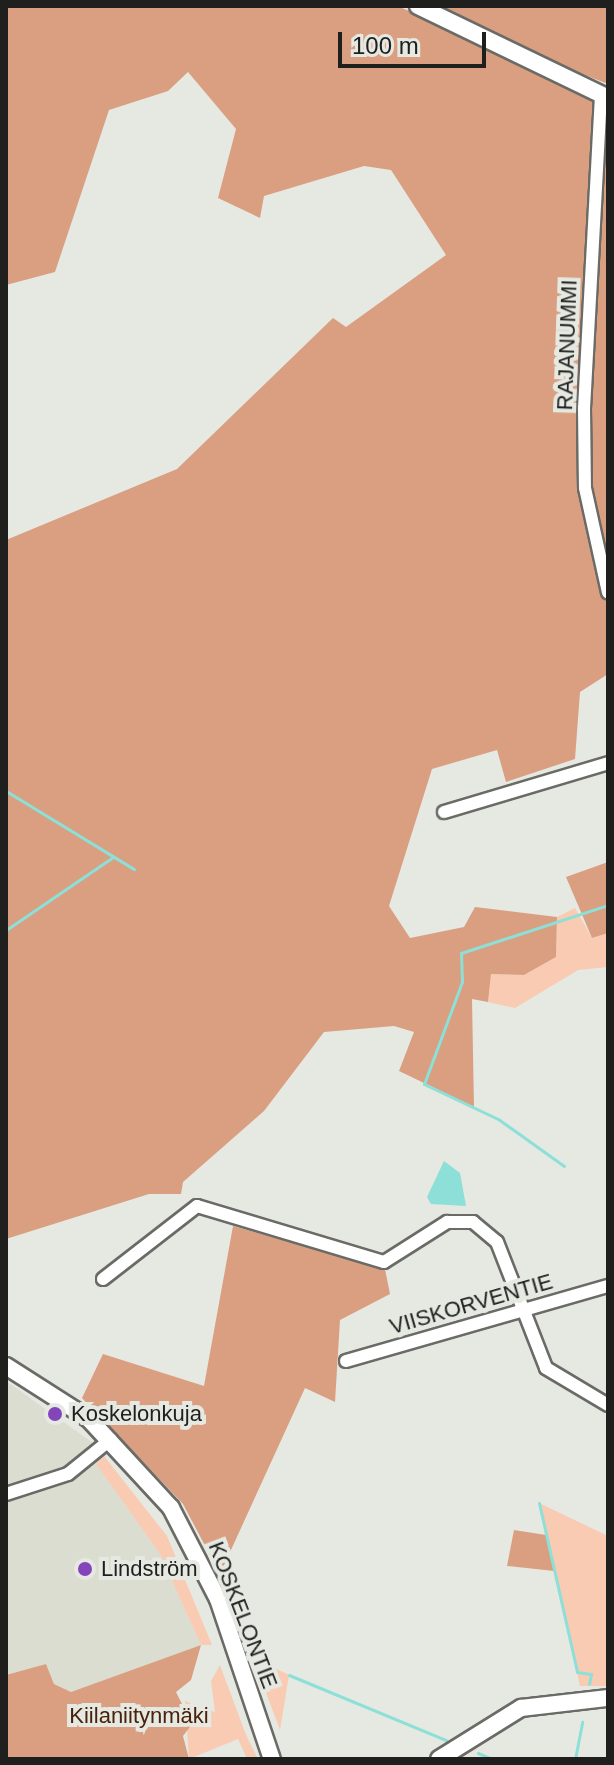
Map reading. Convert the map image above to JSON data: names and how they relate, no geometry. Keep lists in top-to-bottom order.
{
  "streets": {
    "main road": ["KOSKELONTIE"],
    "street": ["RAJANUMMI", "VIISKORVENTIE"]
  },
  "parks": ["Kiilaniitynmäki"],
  "places": ["Koskelonkuja", "Lindström"],
  "scale_bar": "100 m"
}
